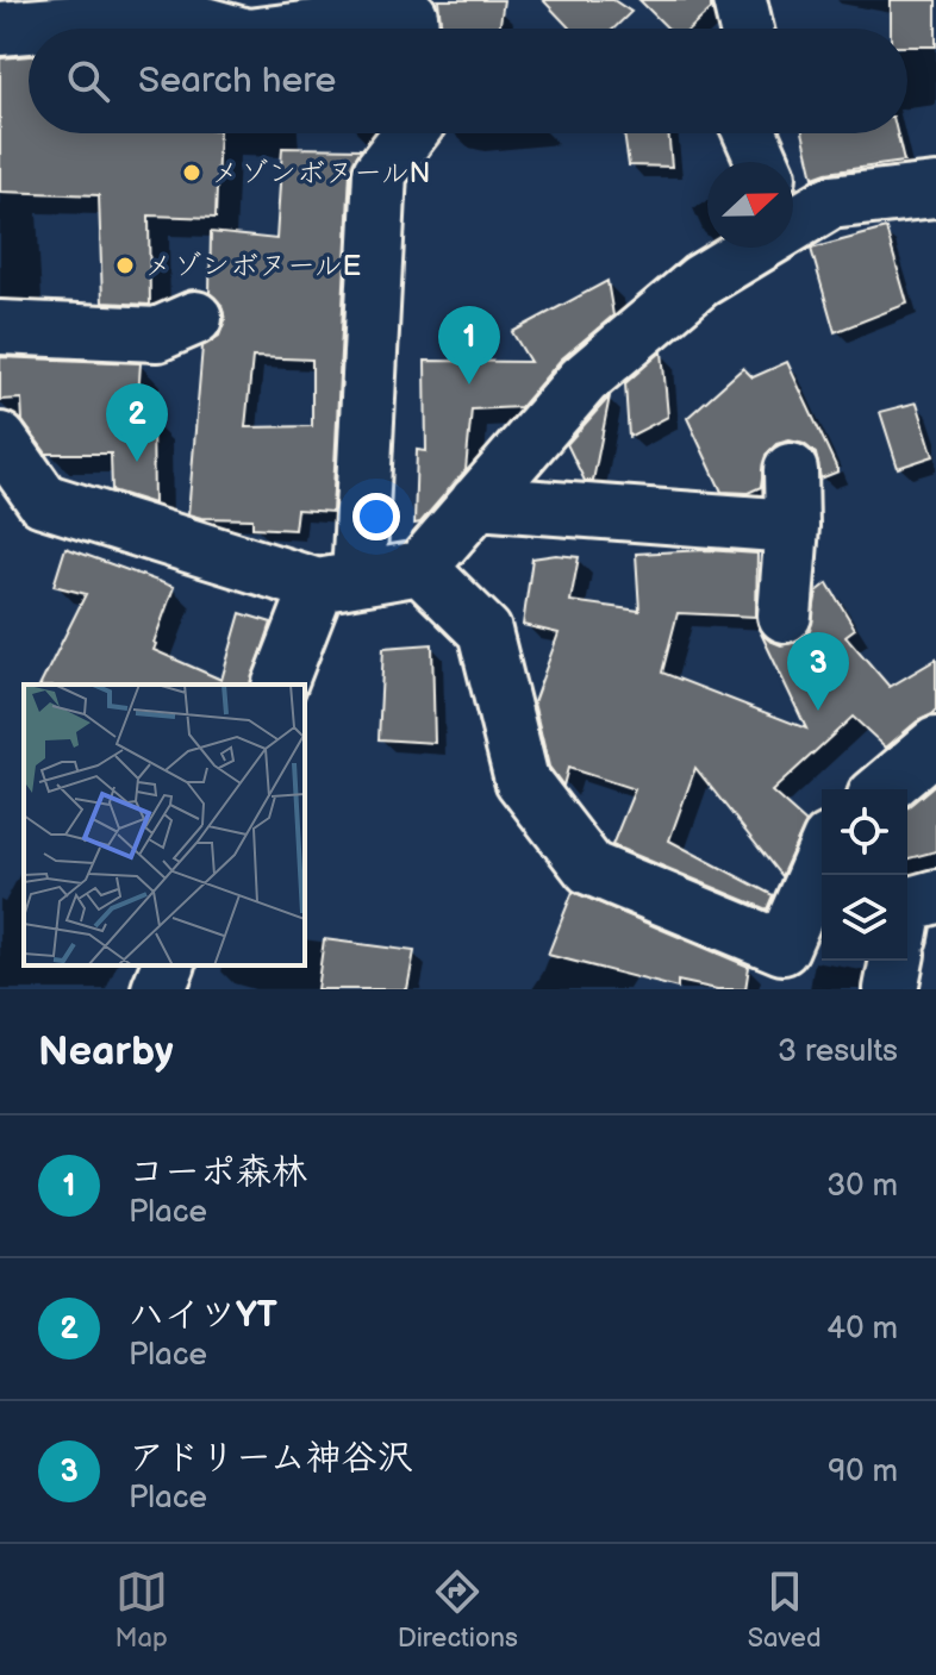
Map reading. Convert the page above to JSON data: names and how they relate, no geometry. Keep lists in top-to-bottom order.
{
  "places": ["メゾンボヌールN", "メゾンボヌールE"],
  "north": "right",
  "page": {
    "search": "Search here",
    "pins": ["1", "2", "3"],
    "heading": ["Nearby", "3 results"],
    "list": [
      {
        "mark": "1",
        "name": "コーポ森林",
        "note": "Place",
        "value": "30 m"
      },
      {
        "mark": "2",
        "name": "ハイツYT",
        "note": "Place",
        "value": "40 m"
      },
      {
        "mark": "3",
        "name": "アドリーム神谷沢",
        "note": "Place",
        "value": "90 m"
      }
    ],
    "nav": ["Map", "Directions", "Saved"]
  }
}
